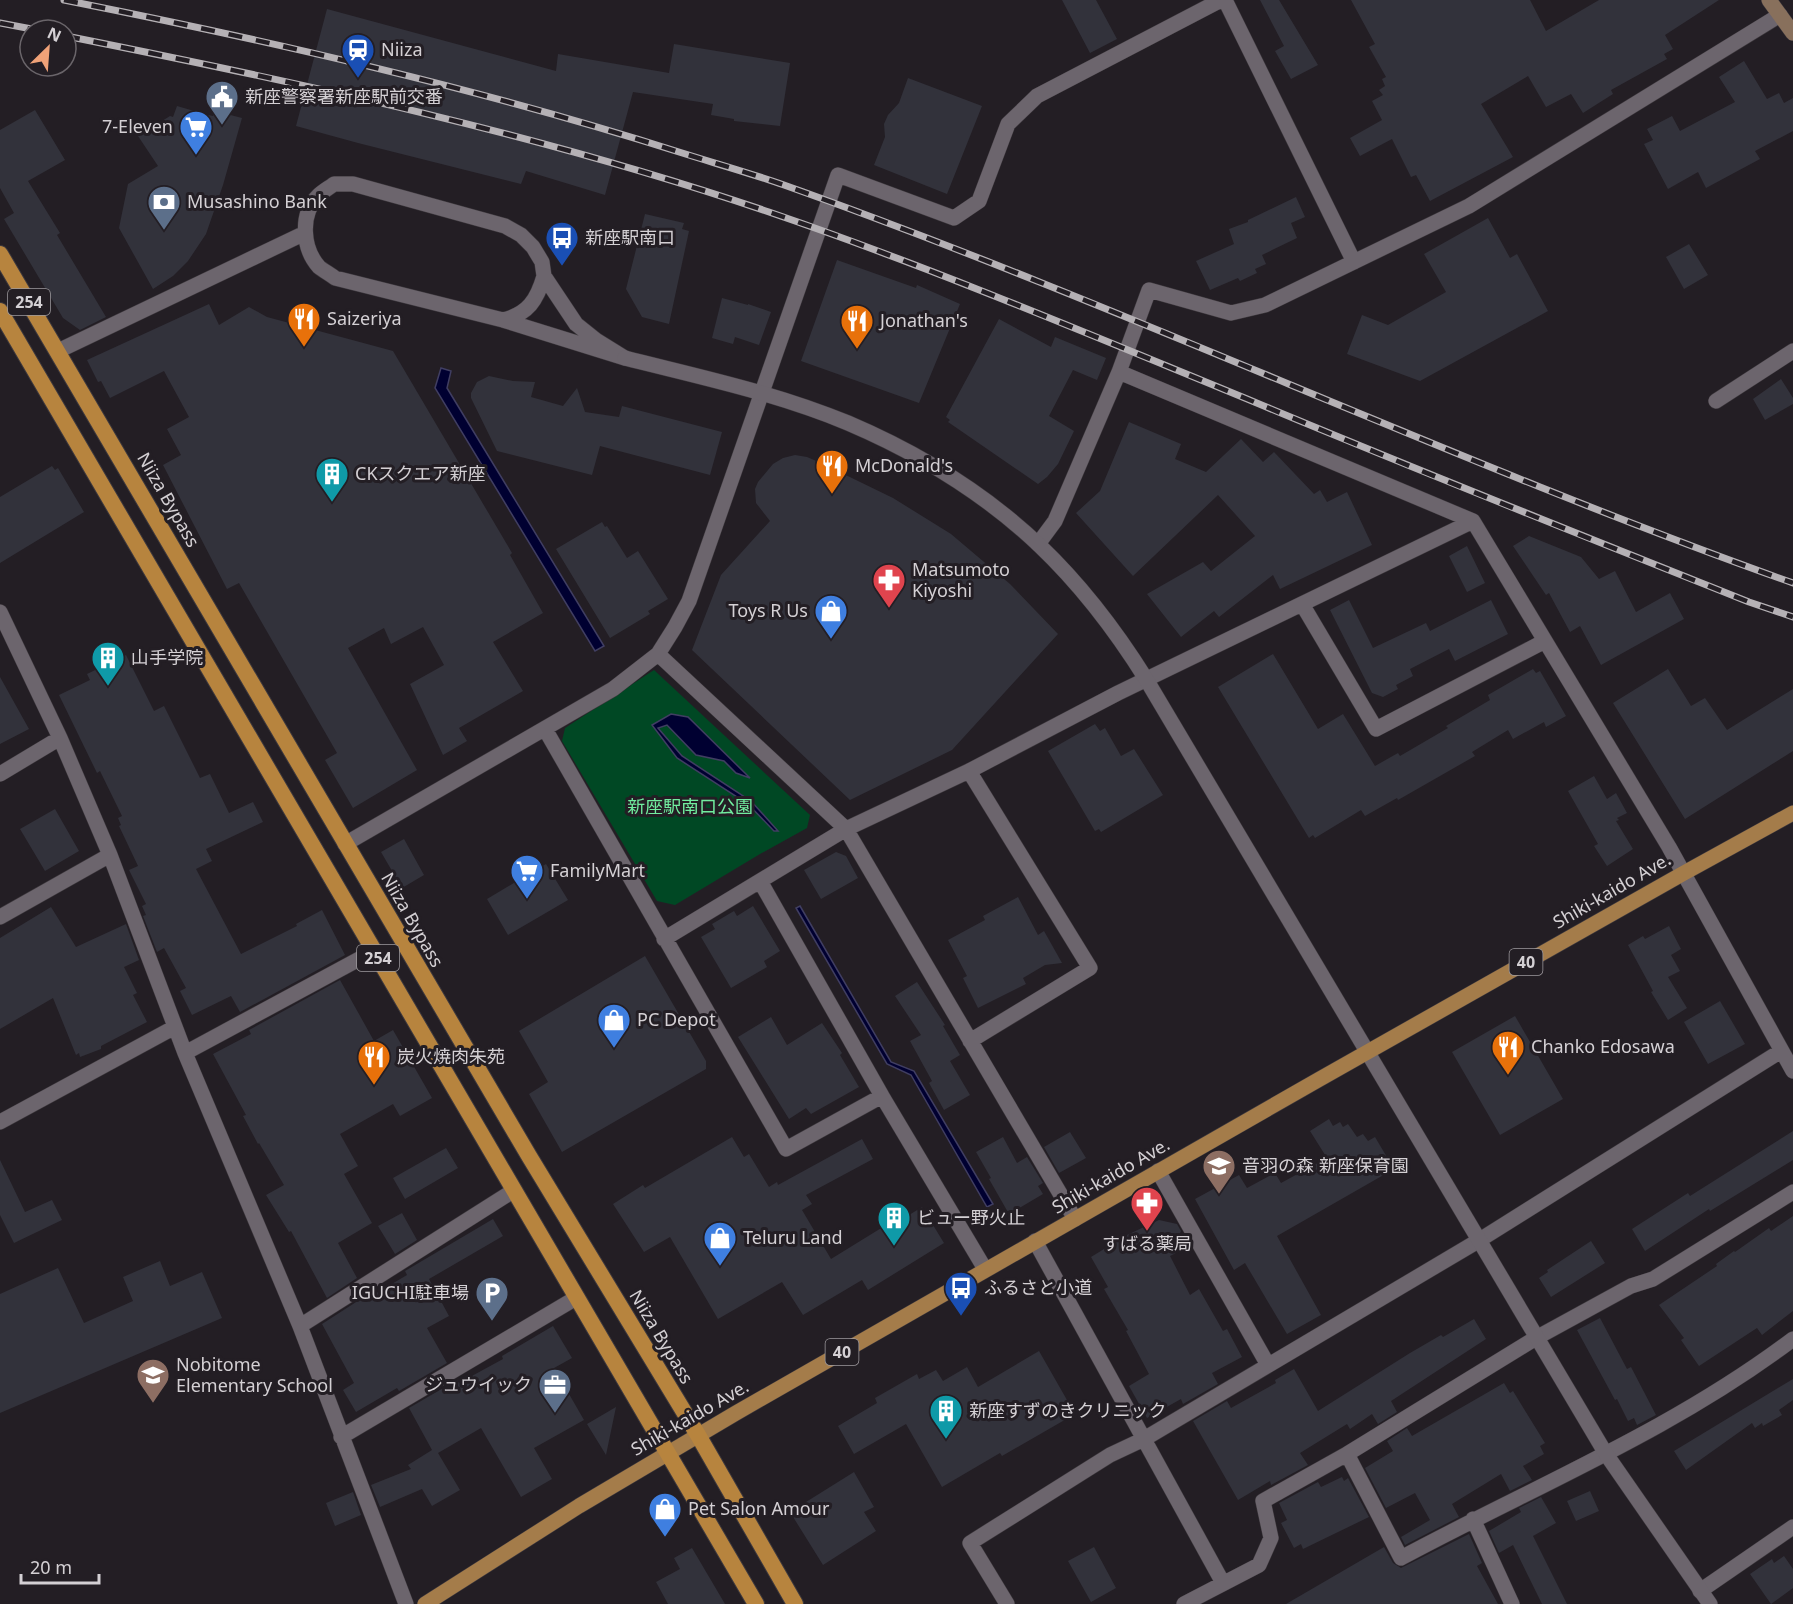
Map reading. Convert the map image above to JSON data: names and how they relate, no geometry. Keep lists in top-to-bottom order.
{
  "streets": {
    "highway": ["254", "Niiza Bypass"],
    "main road": ["Shiki-kaido Ave.", "40"]
  },
  "crossings": [
    ["254", "Shiki-kaido Ave."],
    ["Niiza Bypass", "Shiki-kaido Ave."]
  ],
  "parks": ["新座駅南口公園"],
  "places": {
    "station": ["Niiza"],
    "public building": ["新座警察署新座駅前交番"],
    "supermarket": ["7-Eleven", "FamilyMart"],
    "bank": ["Musashino Bank"],
    "bus stop": ["新座駅南口", "ふるさと小道"],
    "restaurant": [
      "Saizeriya",
      "Jonathan's",
      "McDonald's",
      "Chanko Edosawa",
      "炭火焼肉朱苑"
    ],
    "building": [
      "CKスクエア新座",
      "山手学院",
      "ビュー野火止",
      "新座すずのきクリニック"
    ],
    "pharmacy": ["Matsumoto Kiyoshi", "すばる薬局"],
    "shop": [
      "Toys R Us",
      "PC Depot",
      "Teluru Land",
      "Pet Salon Amour"
    ],
    "school or university": ["音羽の森 新座保育園", "Nobitome Elementary School"],
    "parking": ["IGUCHI駐車場"],
    "office": ["ジュウイック"]
  },
  "scale_bar": "20 m",
  "north": "top right"
}
